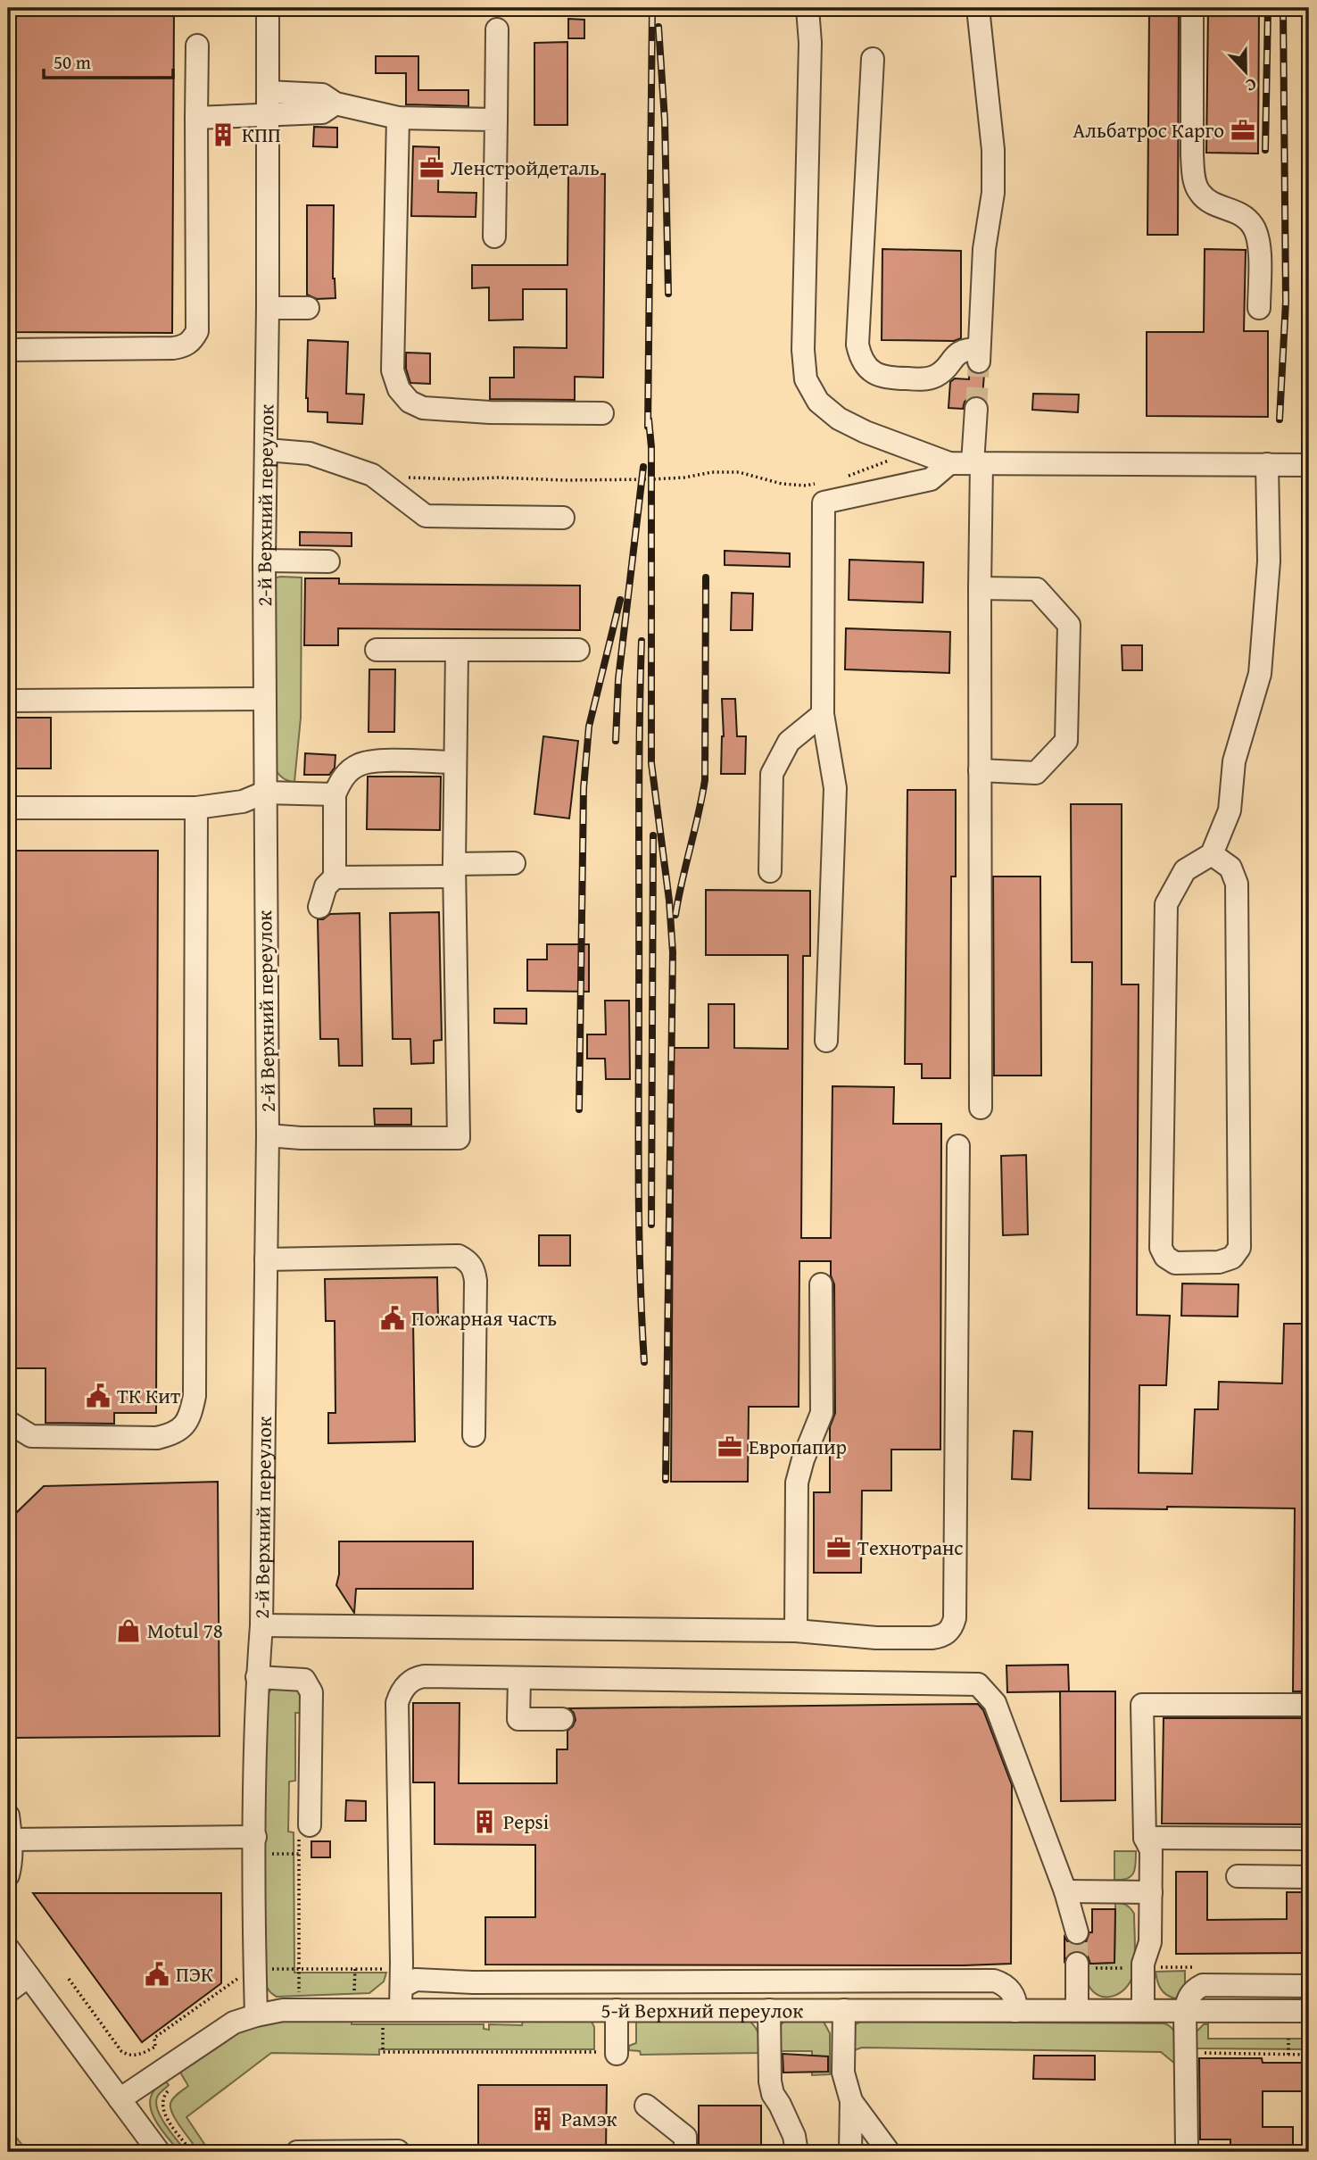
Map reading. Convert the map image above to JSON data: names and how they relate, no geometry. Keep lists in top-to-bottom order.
{
  "streets": {
    "street": ["2-й Верхний переулок", "5-й Верхний переулок"]
  },
  "crossings": [
    ["2-й Верхний переулок", "5-й Верхний переулок"]
  ],
  "places": {
    "office": [
      "Альбатрос Карго",
      "Ленстройдеталь",
      "Европапир",
      "Технотранс"
    ],
    "building": ["КПП", "Pepsi", "Рамэк"],
    "public building": ["Пожарная часть", "ТК Кит", "ПЭК"],
    "shop": ["Motul 78"]
  },
  "scale_bar": "50 m",
  "north": "bottom"
}
